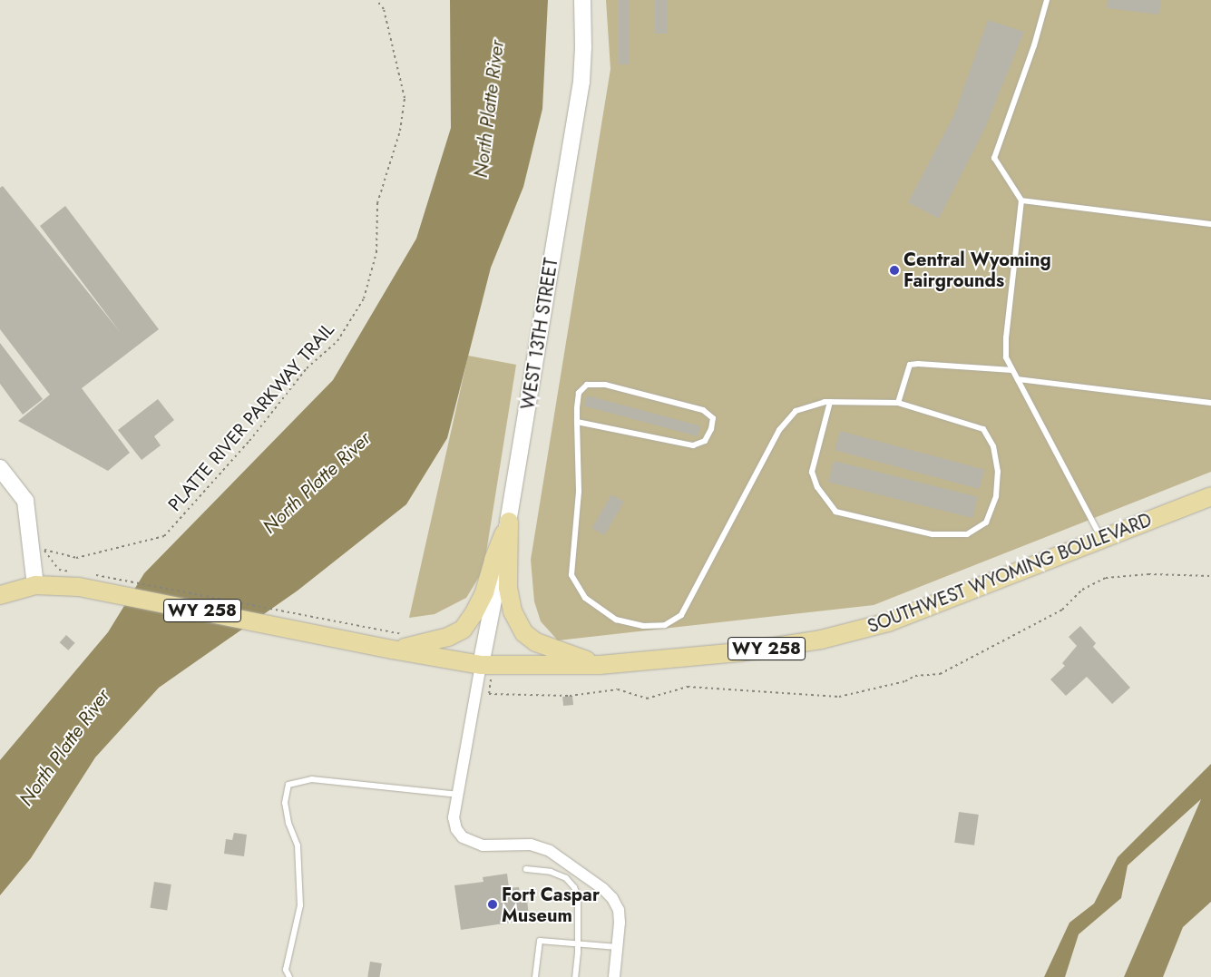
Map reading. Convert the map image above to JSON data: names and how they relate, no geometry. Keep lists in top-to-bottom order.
{
  "streets": {
    "main road": ["WEST 13TH STREET", "SOUTHWEST WYOMING BOULEVARD", "WY 258"],
    "path": ["PLATTE RIVER PARKWAY TRAIL"]
  },
  "crossings": [
    ["WEST 13TH STREET", "SOUTHWEST WYOMING BOULEVARD"]
  ],
  "water": ["North Platte River"],
  "places": ["Central Wyoming Fairgrounds", "Fort Caspar Museum"]
}
